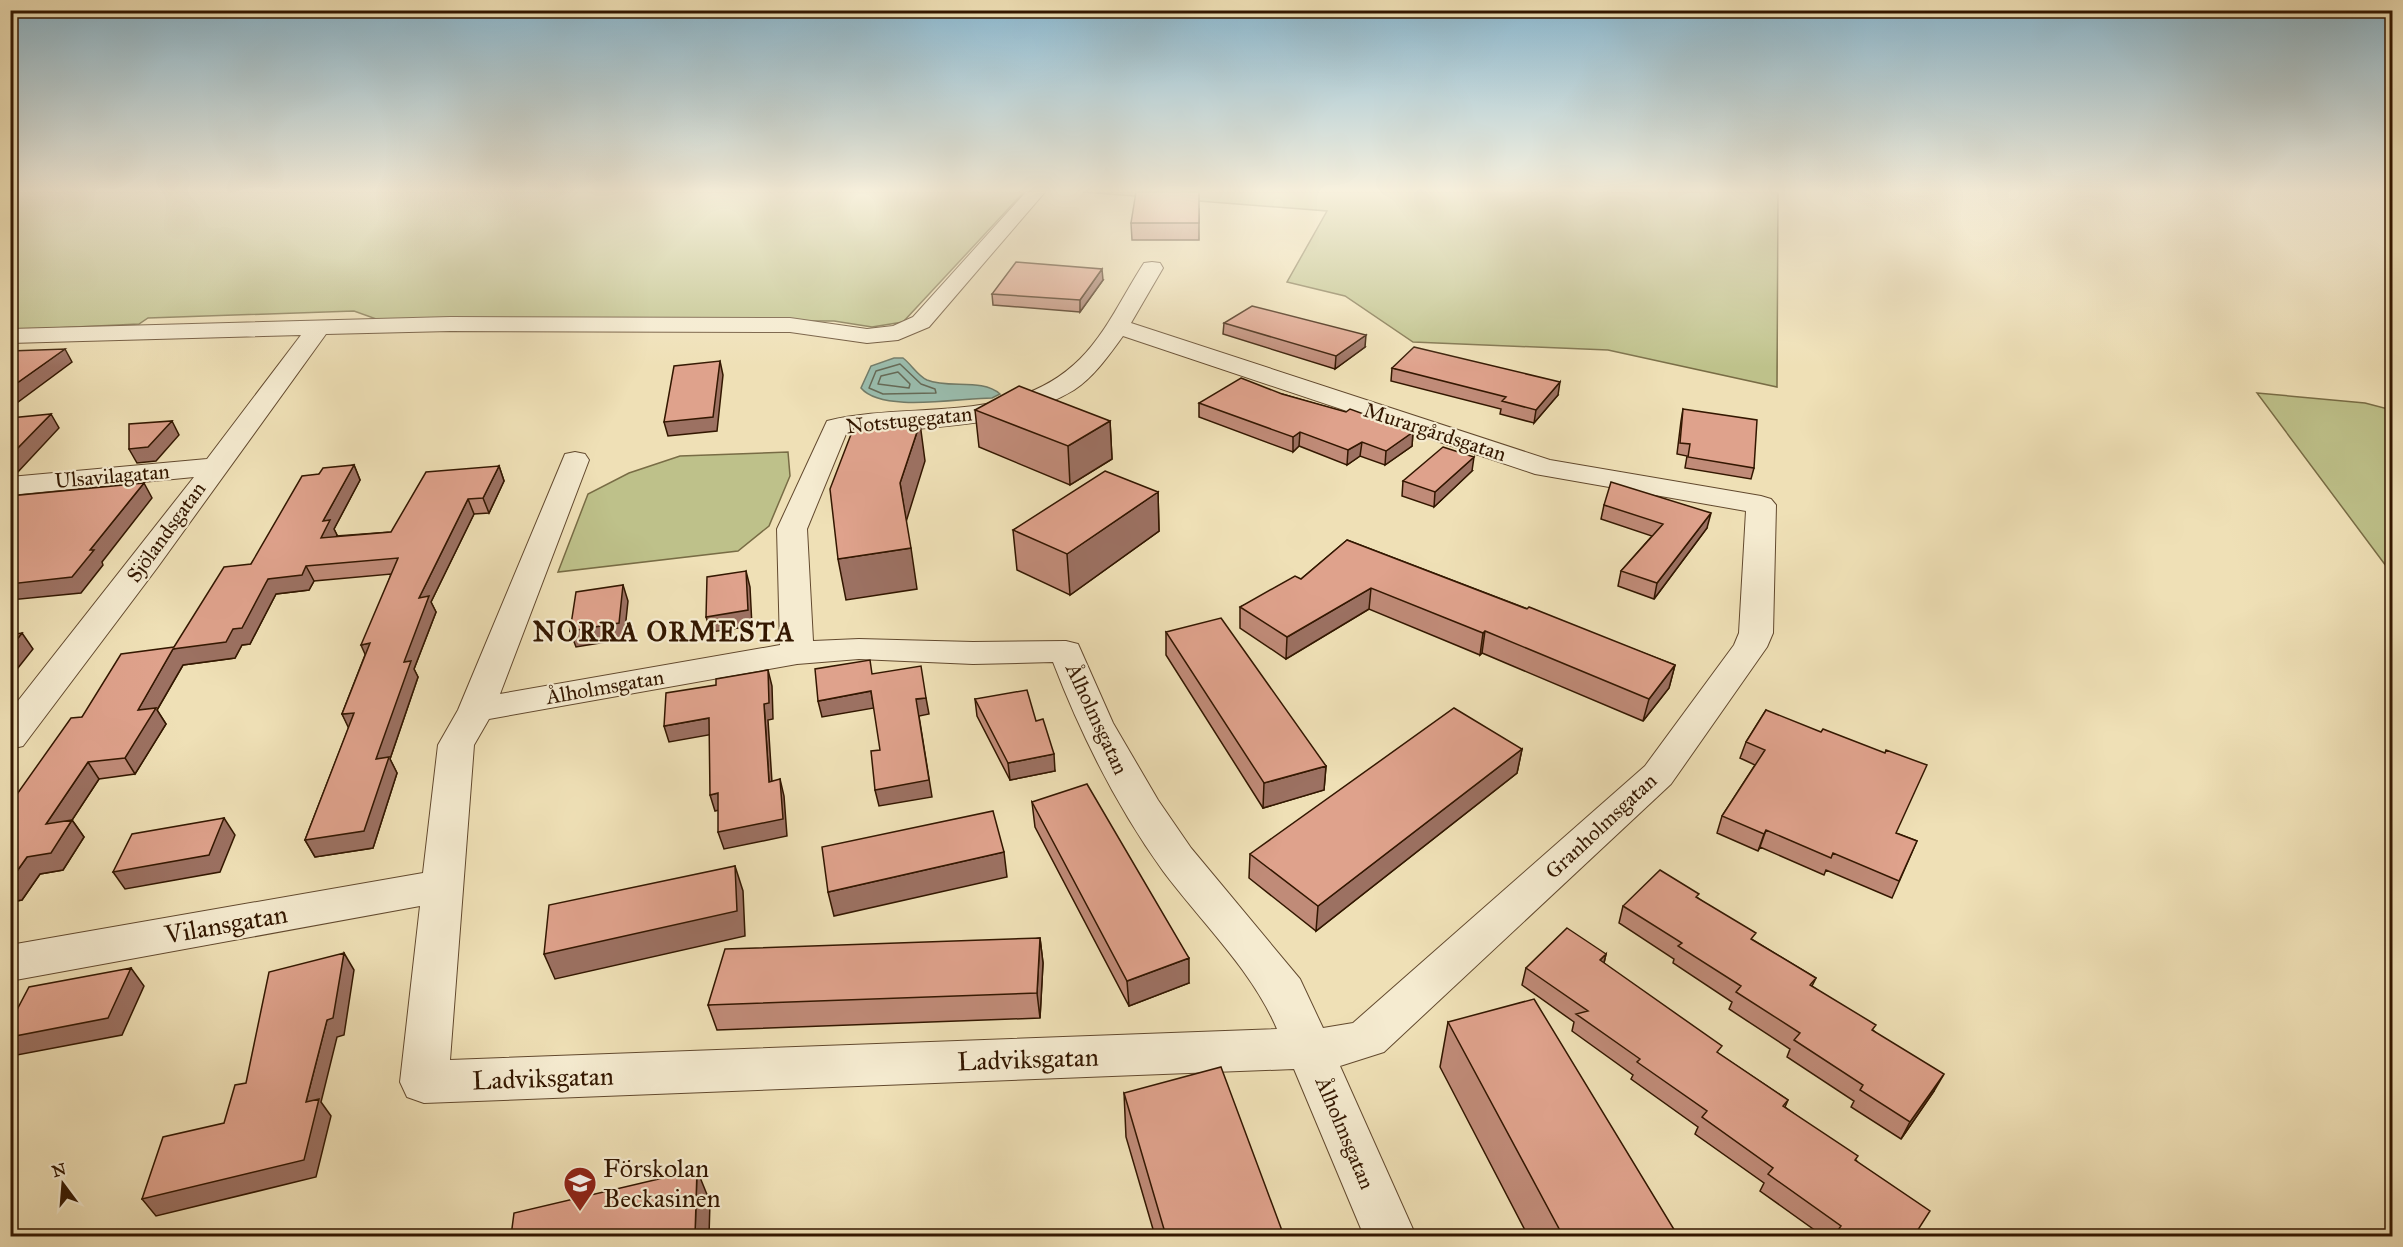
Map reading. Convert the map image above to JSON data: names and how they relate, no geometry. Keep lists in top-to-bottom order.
{
  "streets": {
    "street": [
      "Notstugegatan",
      "Murargårdsgatan",
      "Ulsavilagatan",
      "Sjölandsgatan",
      "Ålholmsgatan",
      "Granholmsgatan",
      "Vilansgatan",
      "Ladviksgatan"
    ]
  },
  "crossings": [
    ["Notstugegatan", "Murargårdsgatan"],
    ["Notstugegatan", "Ålholmsgatan"],
    ["Murargårdsgatan", "Granholmsgatan"],
    ["Ulsavilagatan", "Sjölandsgatan"],
    ["Ålholmsgatan", "Granholmsgatan"],
    ["Ålholmsgatan", "Ladviksgatan"],
    ["Granholmsgatan", "Ladviksgatan"],
    ["Vilansgatan", "Ladviksgatan"]
  ],
  "districts": ["NORRA ORMESTA"],
  "places": {
    "school or university": ["Förskolan Beckasinen"]
  },
  "north": "top"
}
